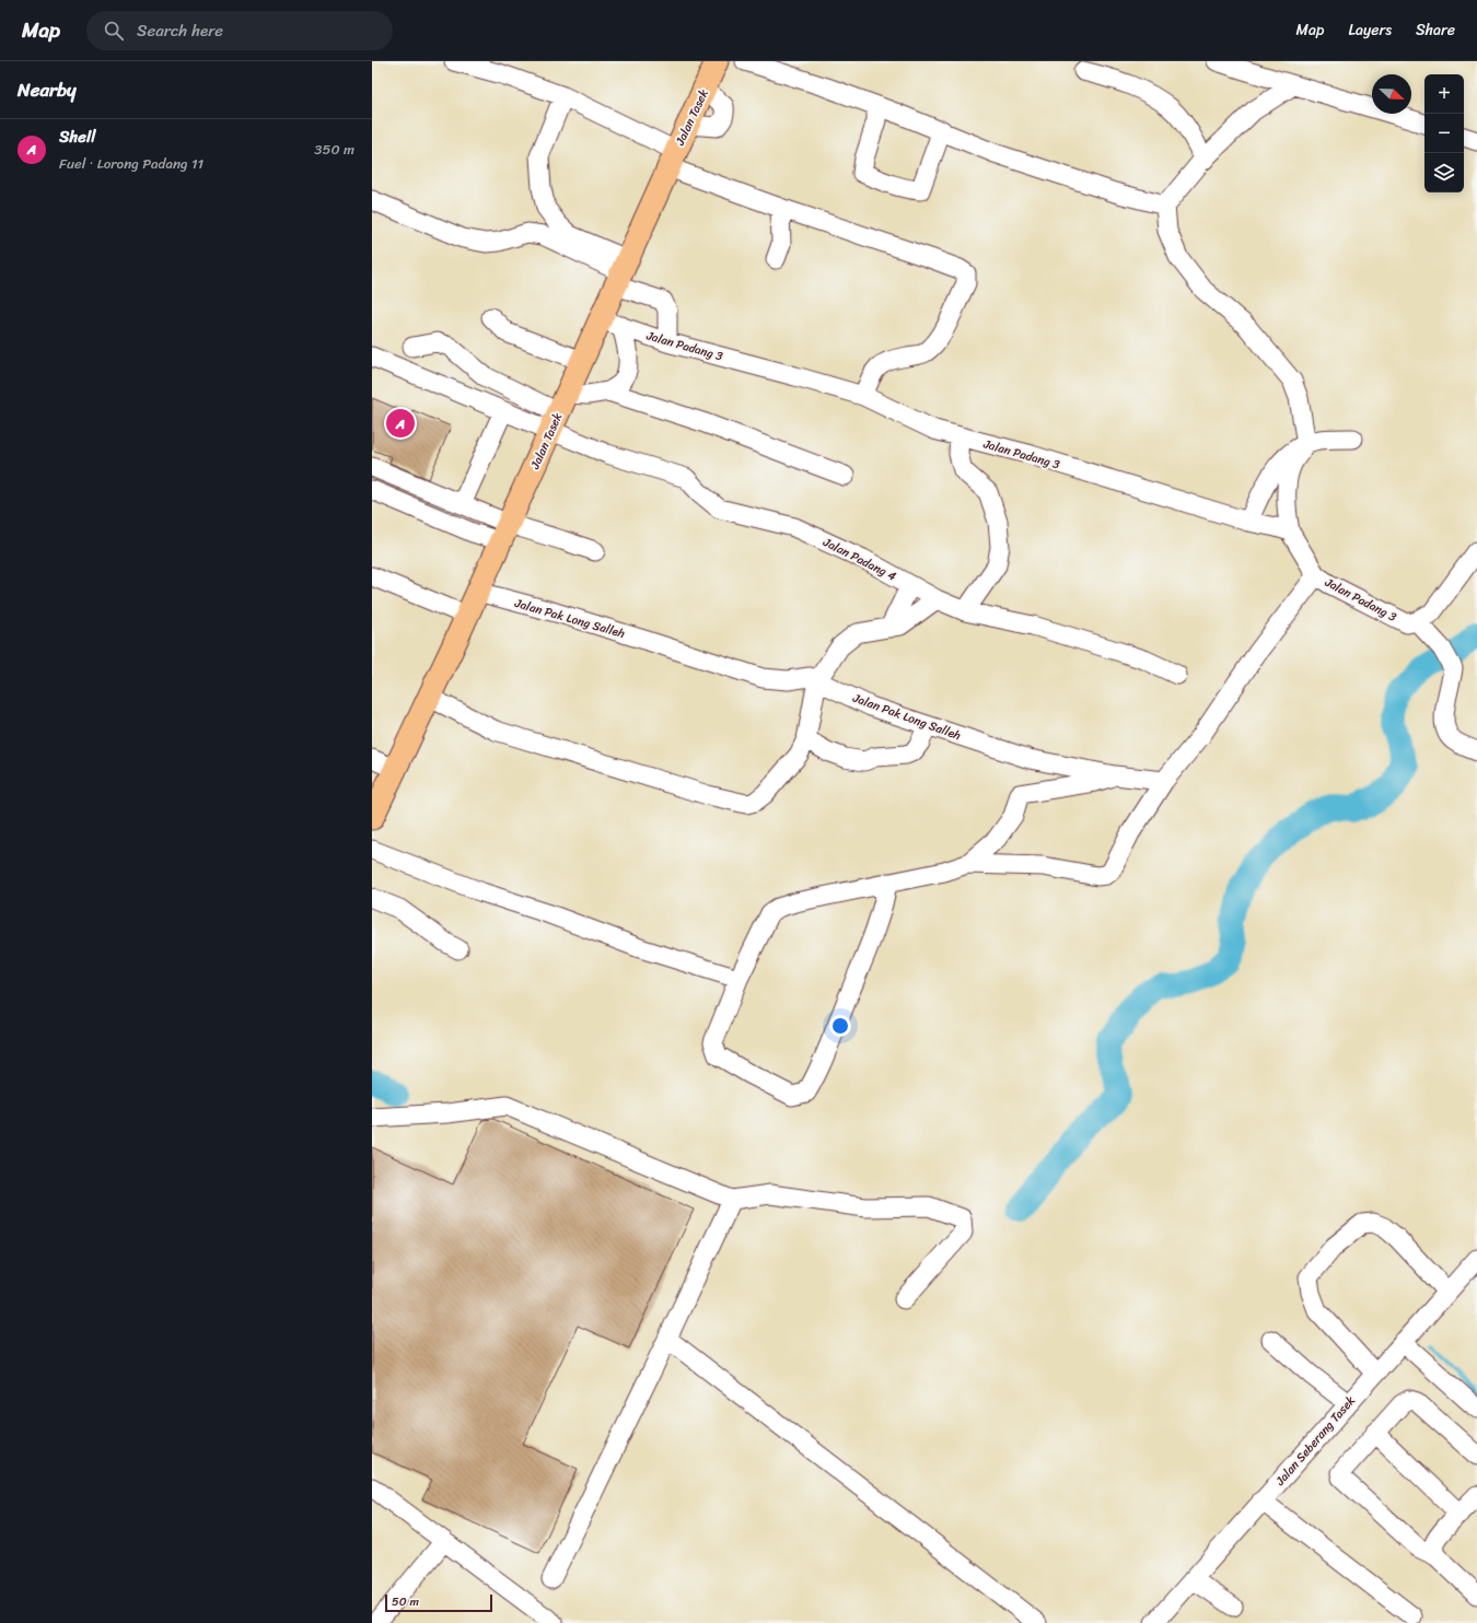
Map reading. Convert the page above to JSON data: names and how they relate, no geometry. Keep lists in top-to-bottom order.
{
  "streets": {
    "main road": ["Jalan Tasek"],
    "street": [
      "Jalan Padang 3",
      "Jalan Padang 4",
      "Jalan Pak Long Salleh",
      "Jalan Seberang Tasek"
    ]
  },
  "crossings": [
    ["Jalan Tasek", "Jalan Padang 3"],
    ["Jalan Tasek", "Jalan Padang 4"],
    ["Jalan Tasek", "Jalan Pak Long Salleh"]
  ],
  "scale_bar": "50 m",
  "north": "bottom right",
  "page": {
    "header": "Map",
    "search": "Search here",
    "nav": ["Map", "Layers", "Share"],
    "heading": "Nearby",
    "map_buttons": ["+", "−"],
    "list": [
      {
        "mark": "A",
        "name": "Shell",
        "note": "Fuel · Lorong Padang 11",
        "value": "350 m"
      }
    ],
    "pins": "A",
    "scale": "50 m"
  }
}
